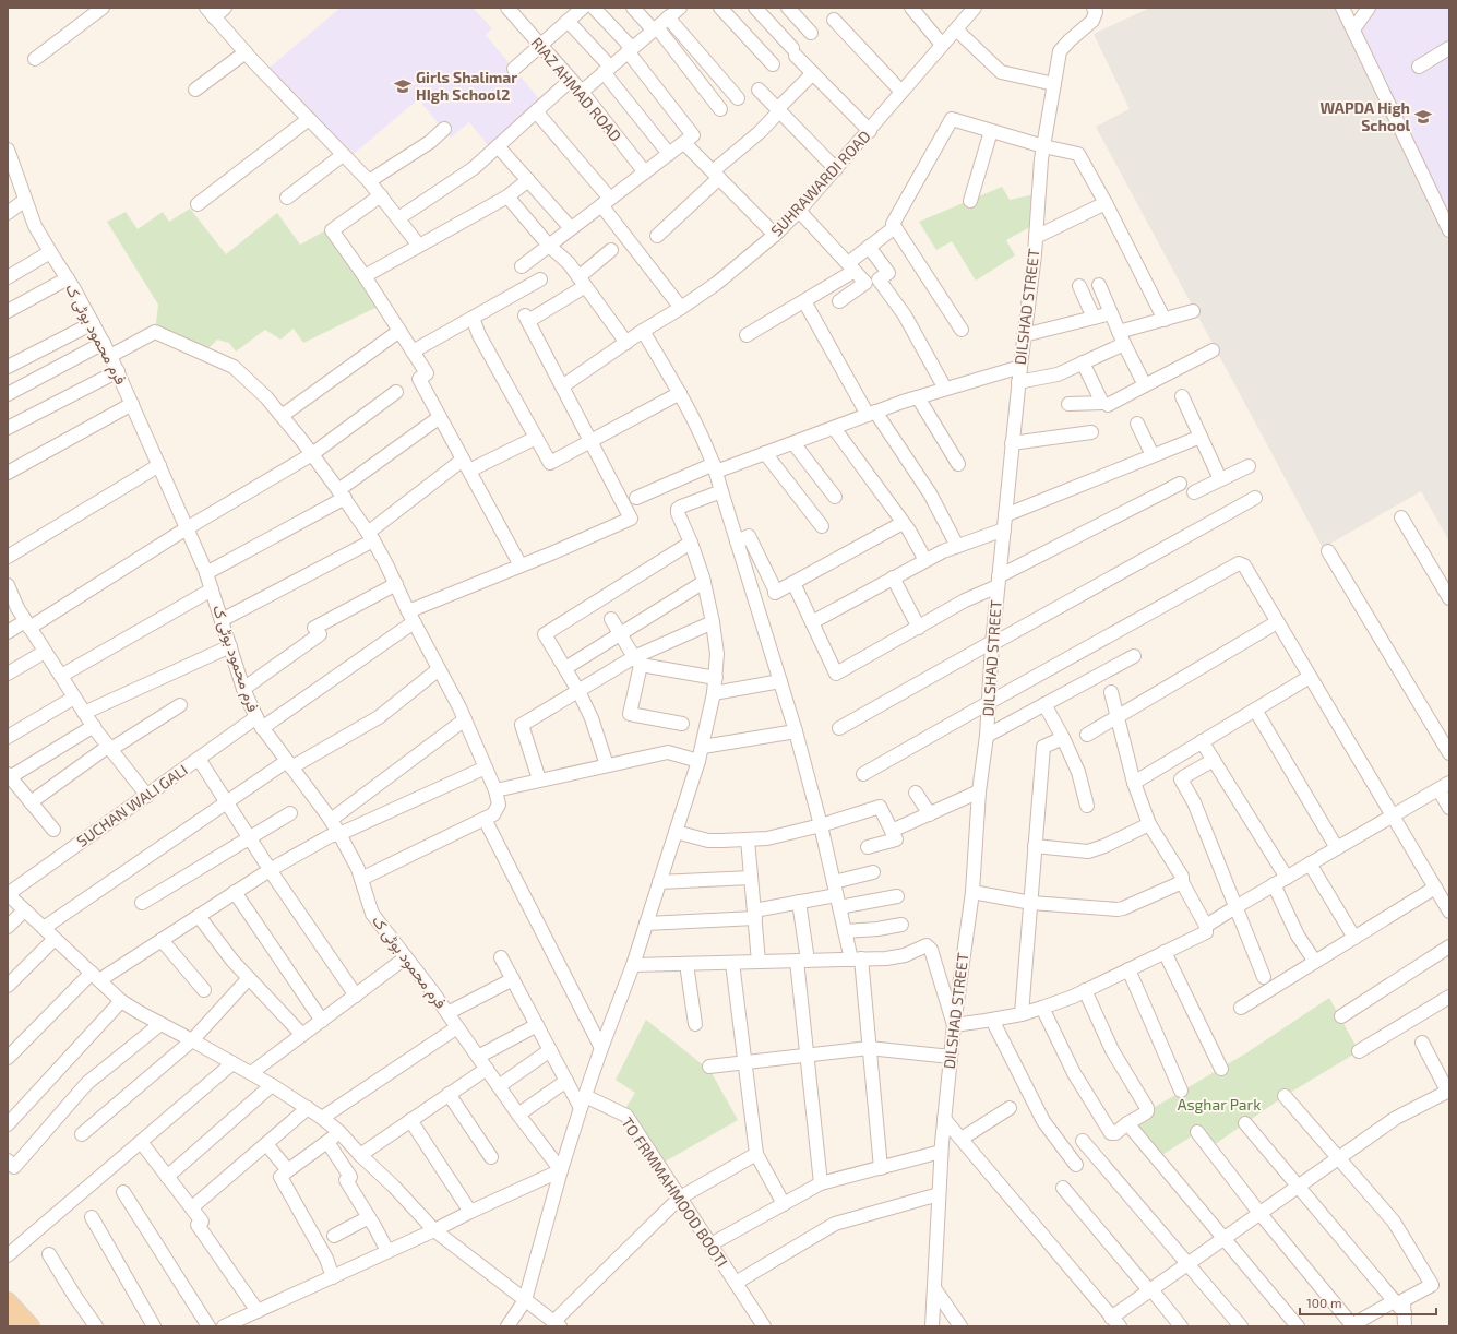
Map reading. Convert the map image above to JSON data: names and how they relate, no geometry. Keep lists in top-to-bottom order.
{
  "streets": {
    "street": [
      "RIAZ AHMAD ROAD",
      "SUHRAWARDI ROAD",
      "DILSHAD STREET",
      "فرم محمود بوٹی ک",
      "SUCHAN WALI GALI",
      "TO FRMMAHMOOD BOOTI"
    ]
  },
  "crossings": [
    ["فرم محمود بوٹی ک", "SUCHAN WALI GALI"]
  ],
  "parks": ["Asghar Park"],
  "places": {
    "school or university": ["Girls Shalimar HIgh School2", "WAPDA High School"]
  },
  "scale_bar": "100 m"
}
